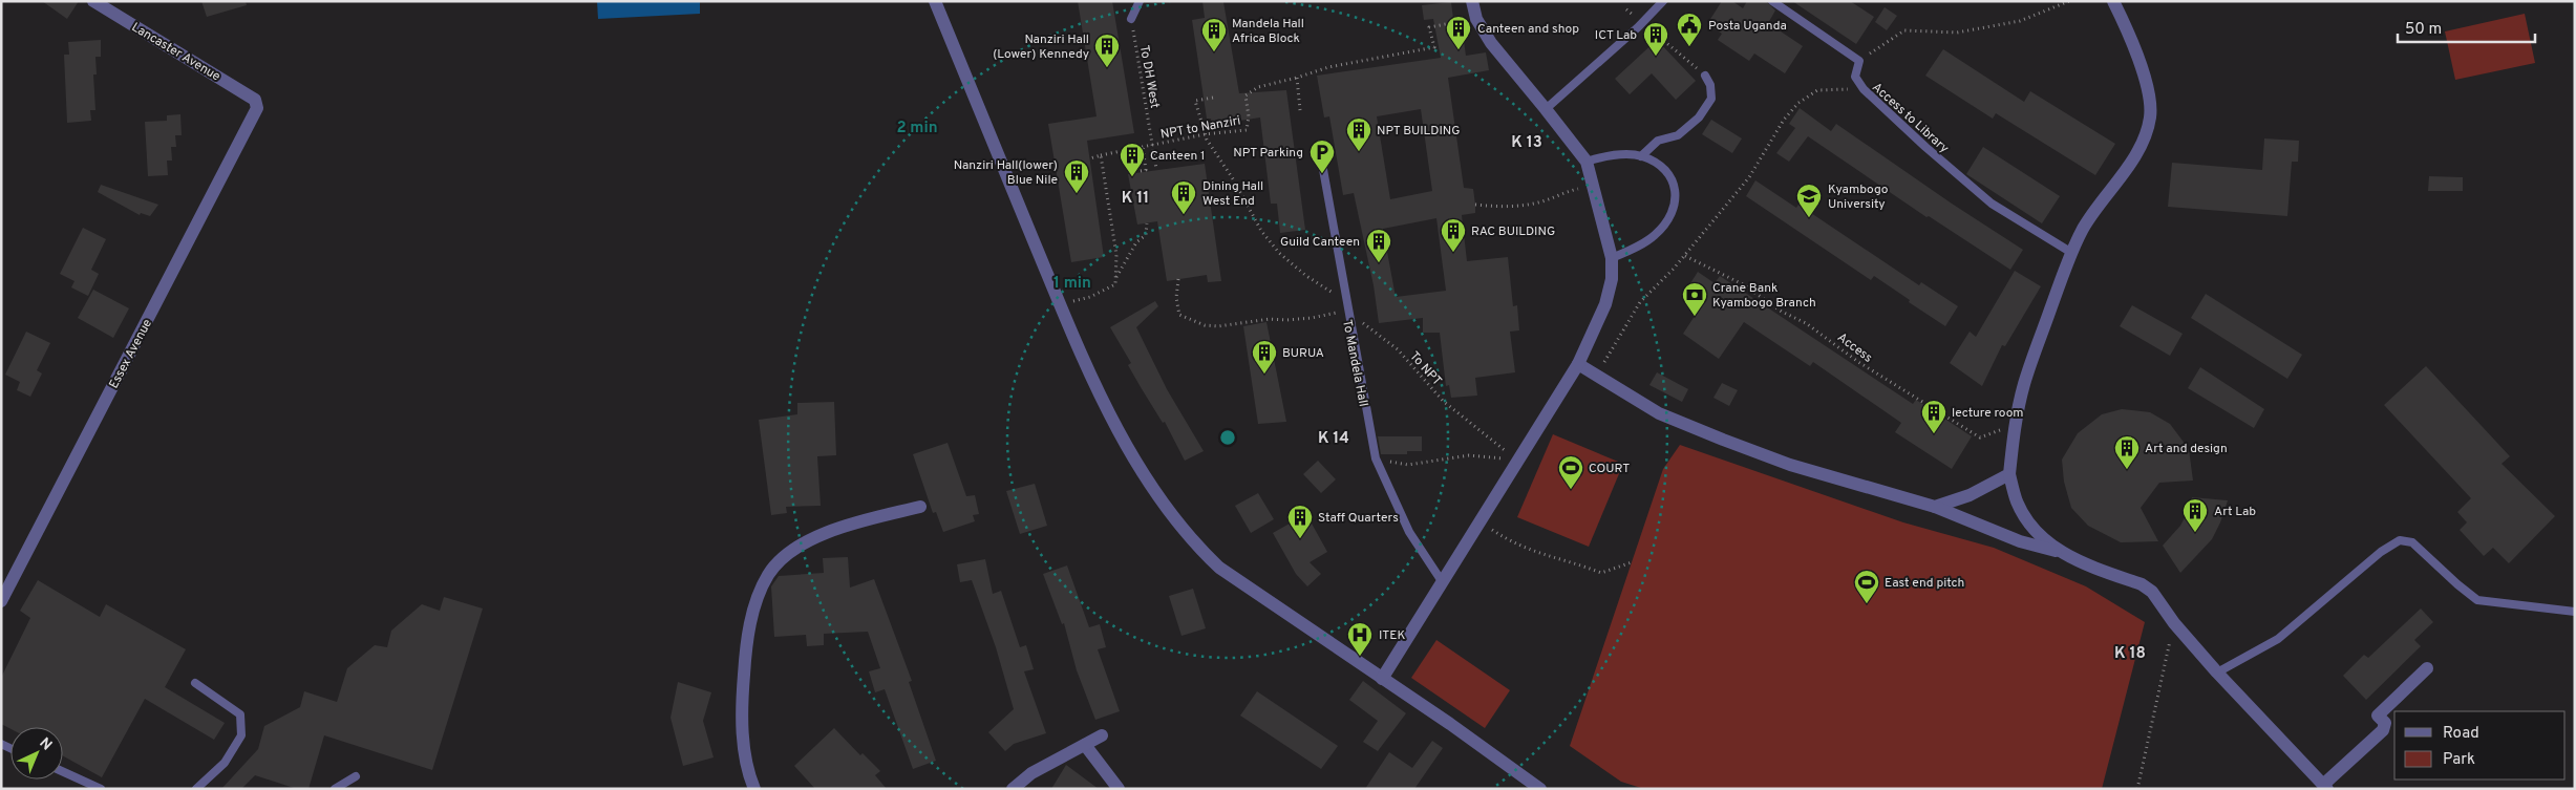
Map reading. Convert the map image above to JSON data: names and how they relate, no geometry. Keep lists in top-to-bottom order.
{
  "streets": {
    "street": ["Lancaster Avenue", "Essex Avenue"],
    "lane": ["Access to Library"],
    "path": [
      "To DH West",
      "NPT to Nanziri",
      "Access",
      "To Mandela Hall",
      "To NPT"
    ]
  },
  "crossings": [
    ["Lancaster Avenue", "Essex Avenue"],
    ["To DH West", "NPT to Nanziri"],
    ["Access to Library", "Access"],
    ["To Mandela Hall", "To NPT"]
  ],
  "districts": [
    "K 13",
    "K 11",
    "K 14",
    "K 18"
  ],
  "places": {
    "public building": ["Posta Uganda"],
    "building": [
      "Canteen and shop",
      "Mandela Hall Africa Block",
      "ICT Lab",
      "Nanziri Hall (Lower) Kennedy",
      "NPT BUILDING",
      "Canteen 1",
      "Nanziri Hall(lower) Blue Nile",
      "Dining Hall West End",
      "RAC BUILDING",
      "Guild Canteen",
      "BURUA",
      "lecture room",
      "Art and design",
      "Art Lab",
      "Staff Quarters"
    ],
    "parking": ["NPT Parking"],
    "school or university": ["Kyambogo University"],
    "bank": ["Crane Bank Kyambogo Branch"],
    "sports": ["COURT", "East end pitch"],
    "hospital": ["ITEK"]
  },
  "legend": ["Road", "Park"],
  "scale_bar": "50 m",
  "north": "top right",
  "rings": ["2 min", "1 min"]
}
